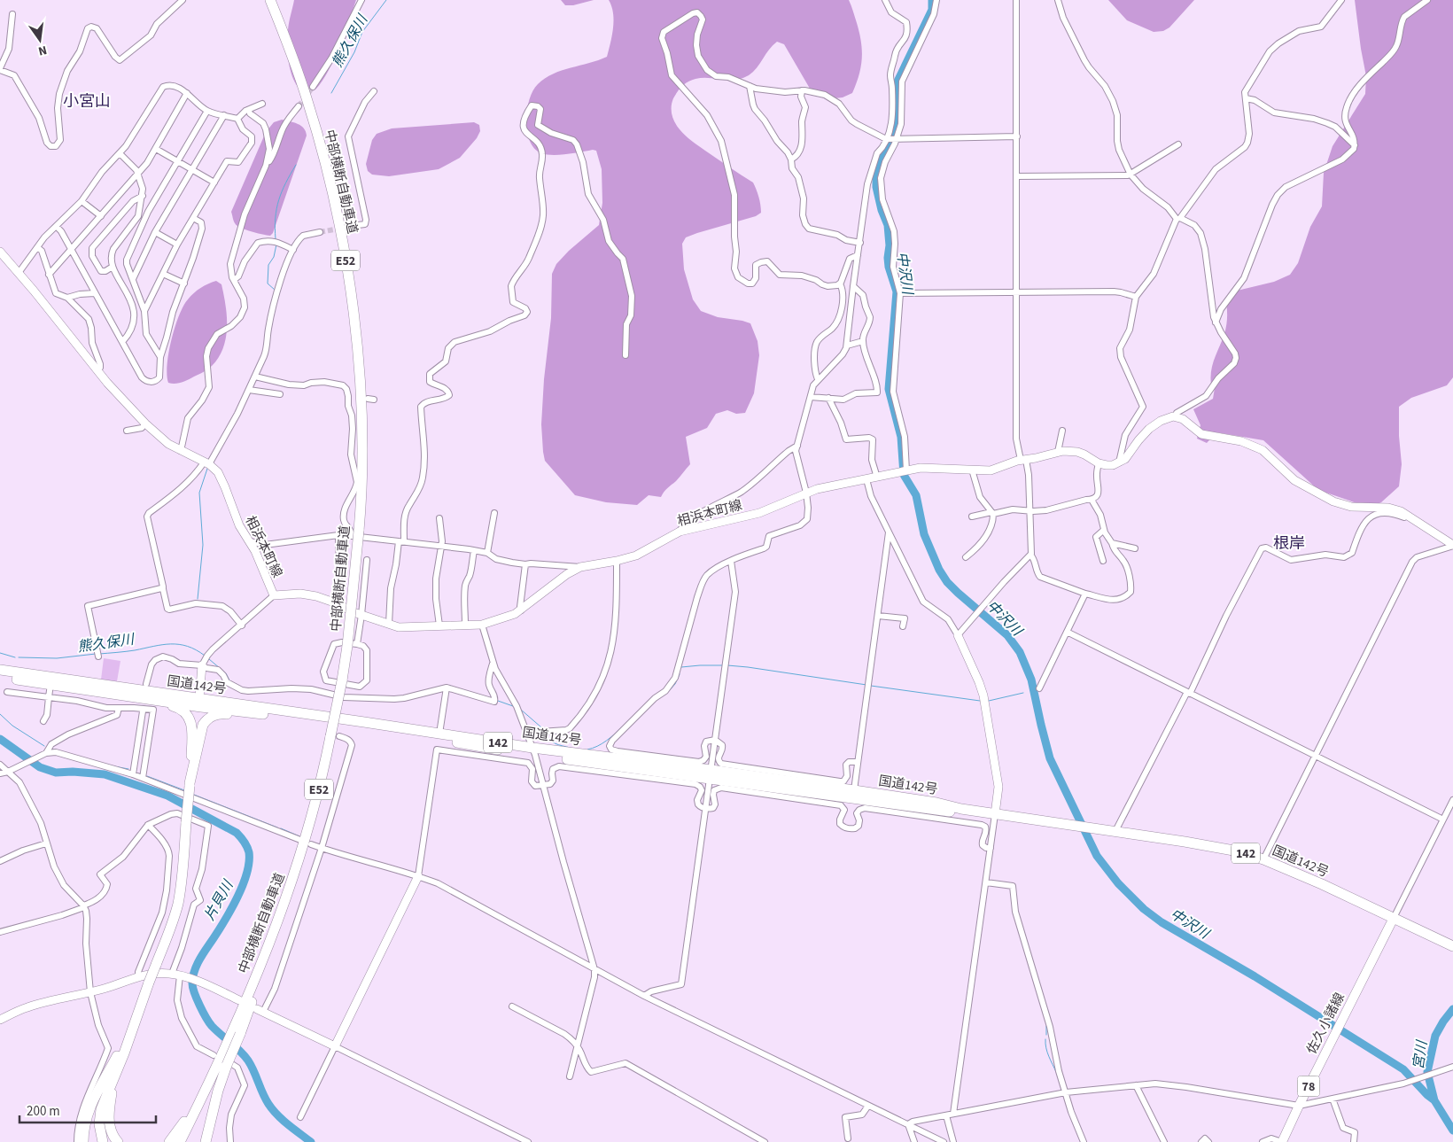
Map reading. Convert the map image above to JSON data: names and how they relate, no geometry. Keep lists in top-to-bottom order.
{
  "streets": {
    "highway": [
      "中部横断自動車道",
      "E52",
      "国道142号",
      "142"
    ],
    "main road": ["相浜本町線", "佐久小諸線", "78"]
  },
  "crossings": [
    ["国道142号", "佐久小諸線"]
  ],
  "districts": ["小宮山", "根岸"],
  "water": [
    "熊久保川",
    "中沢川",
    "片貝川",
    "宮川"
  ],
  "scale_bar": "200 m",
  "north": "bottom"
}
